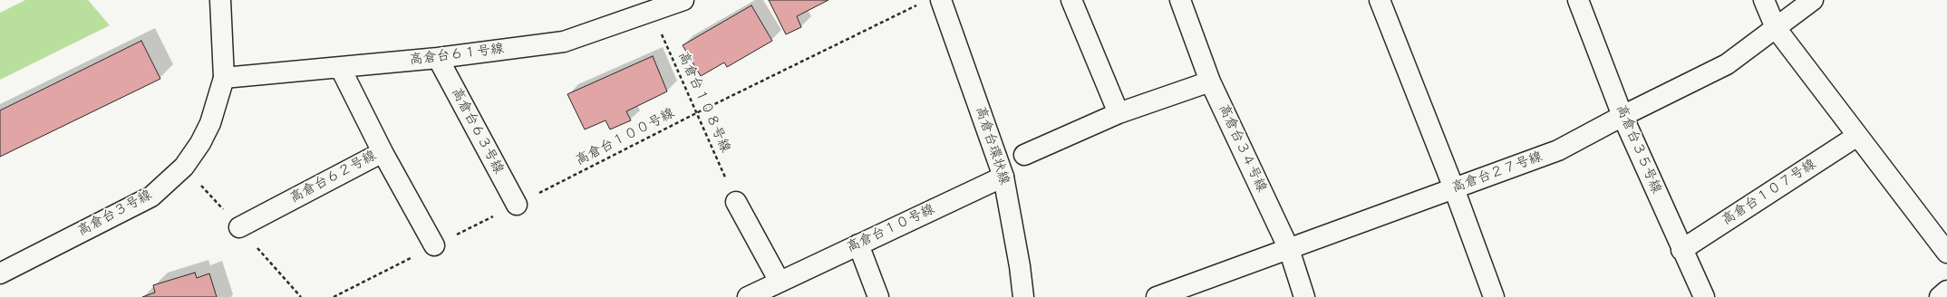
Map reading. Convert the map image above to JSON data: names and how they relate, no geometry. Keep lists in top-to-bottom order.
{
  "streets": {
    "street": [
      "高倉台６１号線",
      "高倉台６３号線",
      "高倉台環状線",
      "高倉台３４号線",
      "高倉台３５号線",
      "高倉台２７号線",
      "高倉台６２号線",
      "高倉台１０７号線",
      "高倉台３号線",
      "高倉台１０号線"
    ],
    "path": ["高倉台１０８号線", "高倉台１００号線"]
  },
  "crossings": [
    ["高倉台６１号線", "高倉台１０８号線"],
    ["高倉台６１号線", "高倉台６３号線"],
    ["高倉台６１号線", "高倉台６２号線"],
    ["高倉台６１号線", "高倉台３号線"],
    ["高倉台１０８号線", "高倉台１００号線"],
    ["高倉台６３号線", "高倉台１００号線"],
    ["高倉台１００号線", "高倉台環状線"],
    ["高倉台環状線", "高倉台１０号線"],
    ["高倉台３４号線", "高倉台２７号線"],
    ["高倉台３５号線", "高倉台２７号線"],
    ["高倉台３５号線", "高倉台１０７号線"]
  ]
}
